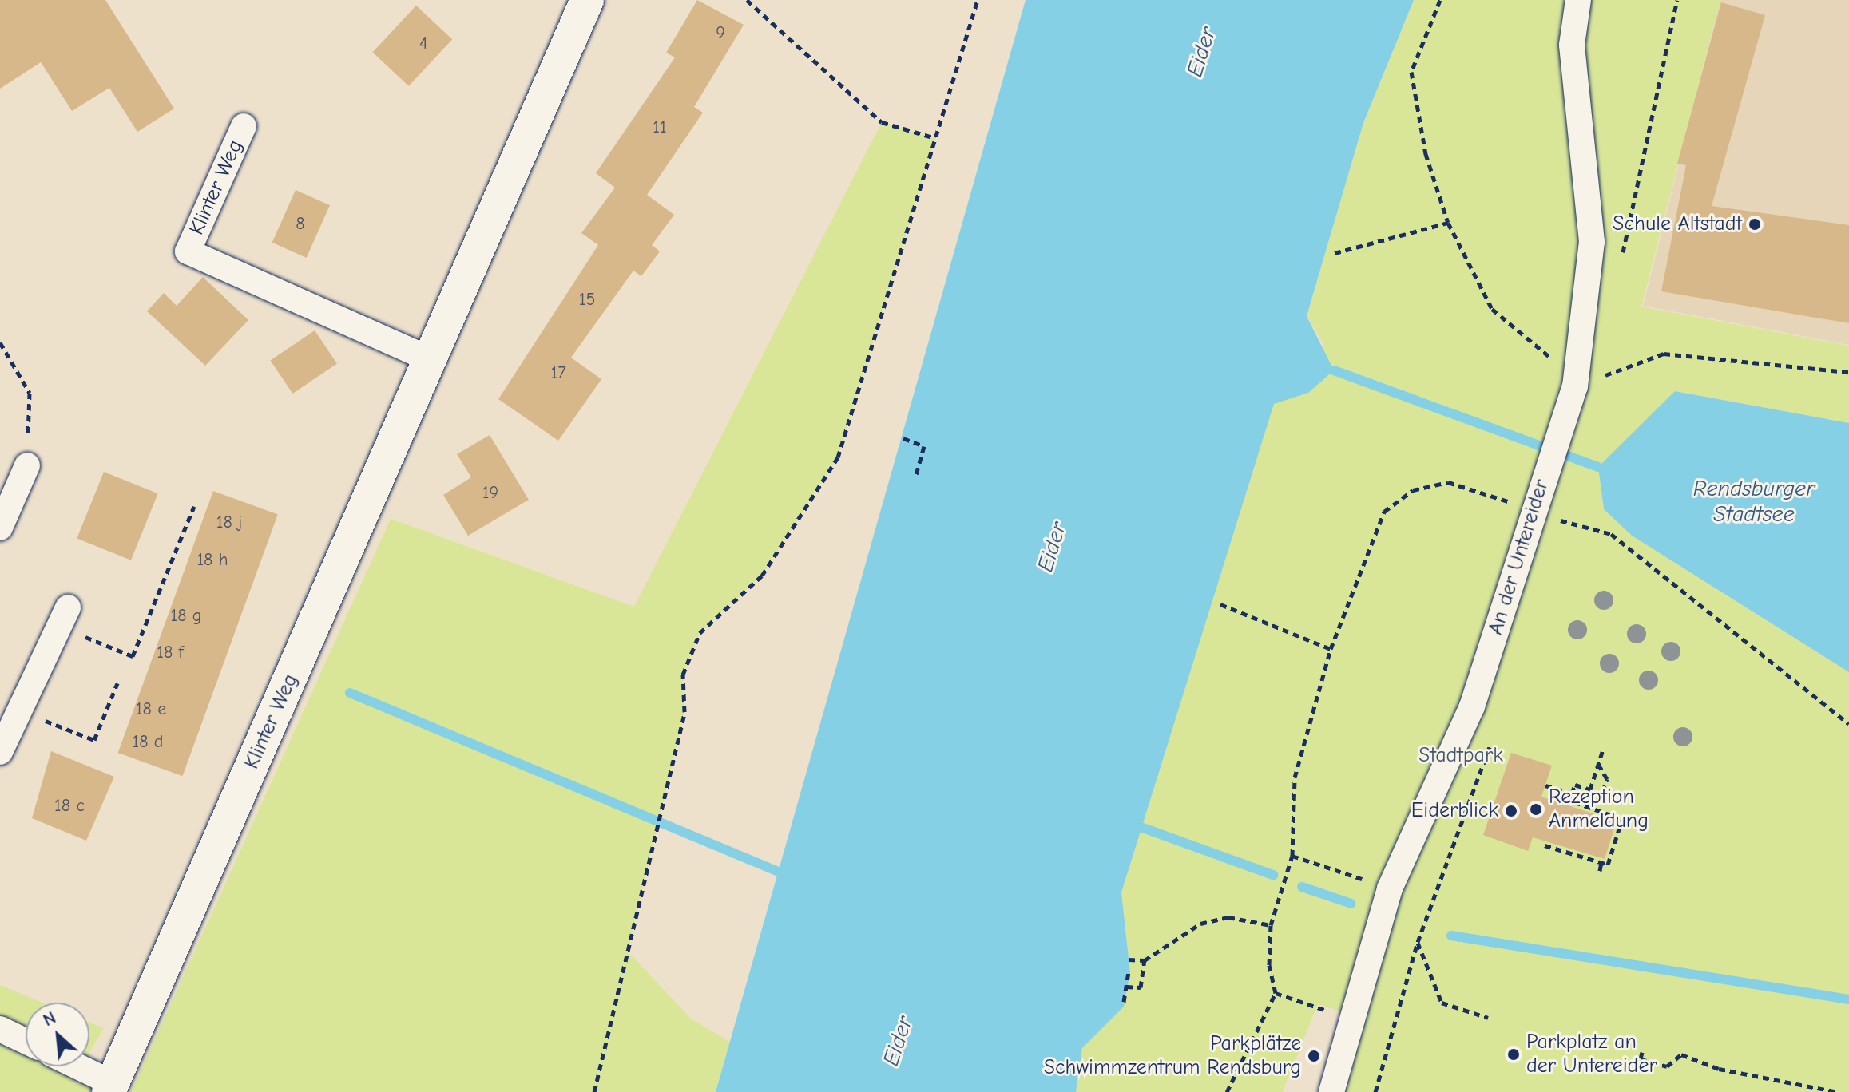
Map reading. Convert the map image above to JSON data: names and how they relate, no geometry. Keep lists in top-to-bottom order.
{
  "streets": {
    "street": ["Klinter Weg", "An der Untereider"]
  },
  "water": ["Eider", "Rendsburger Stadtsee"],
  "parks": ["Stadtpark"],
  "places": [
    "Schule Altstadt",
    "Rezeption Anmeldung",
    "Eiderblick",
    "Parkplatz an der Untereider",
    "Parkplätze Schwimmzentrum Rendsburg"
  ],
  "house_numbers": [
    "9",
    "4",
    "11",
    "8",
    "15",
    "17",
    "19",
    "18 j",
    "18 h",
    "18 g",
    "18 f",
    "18 e",
    "18 d",
    "18 c"
  ],
  "north": "top left"
}
